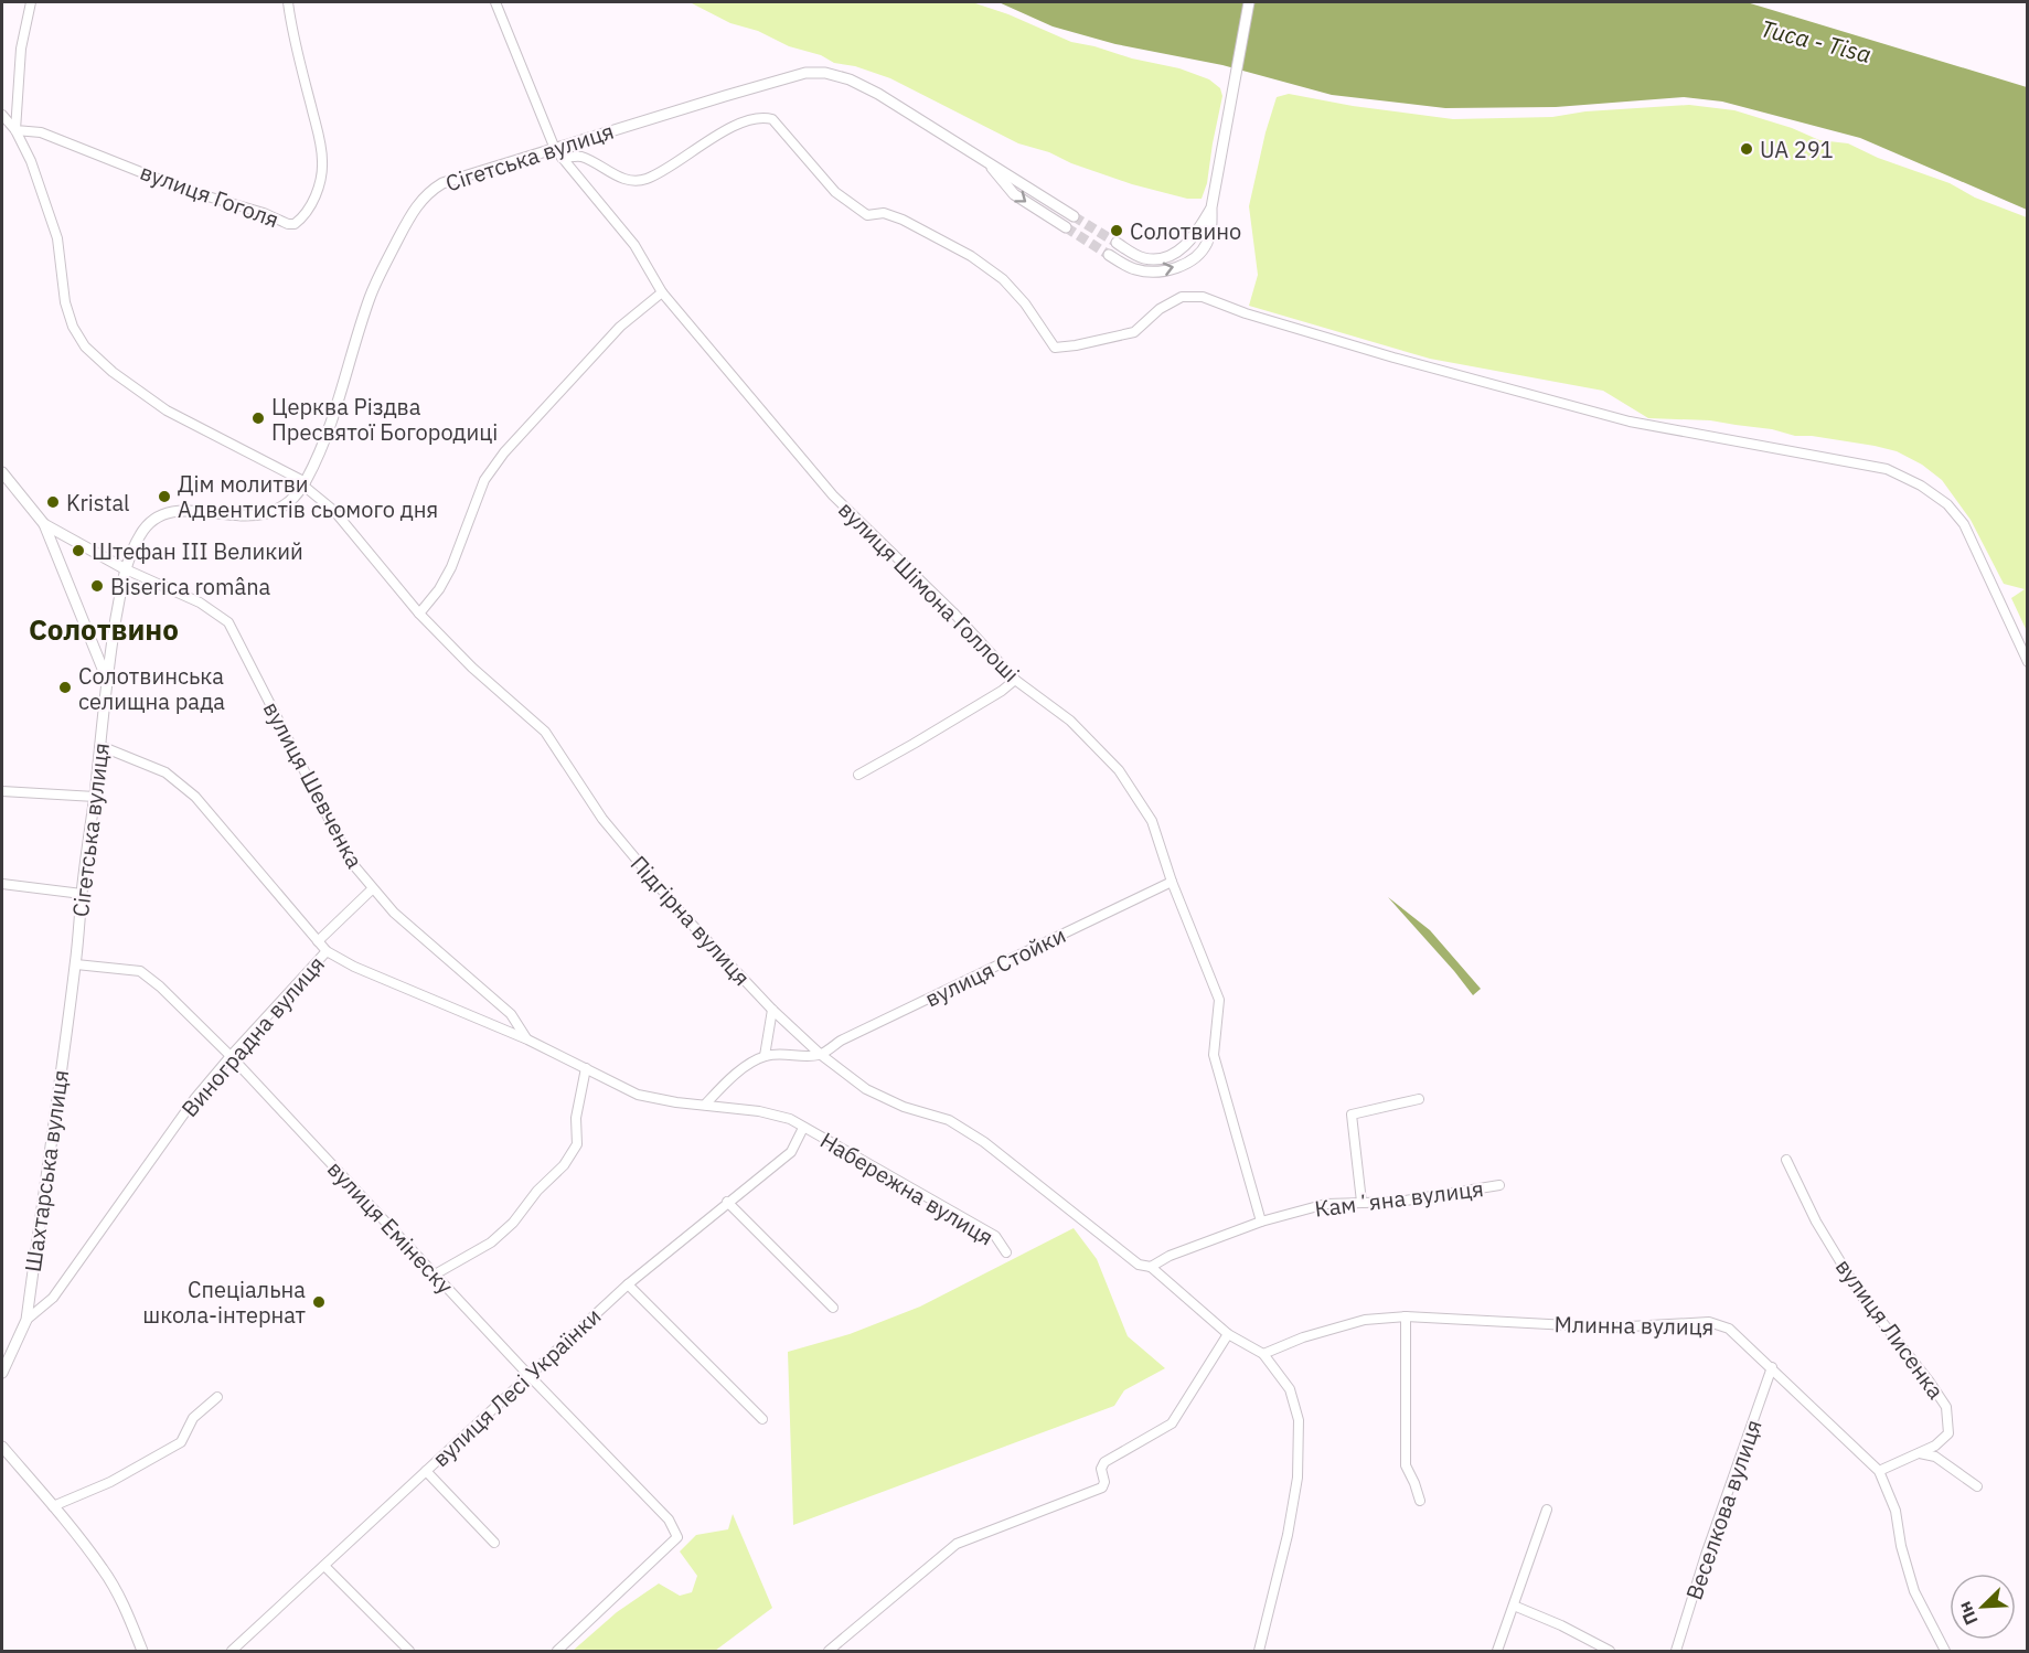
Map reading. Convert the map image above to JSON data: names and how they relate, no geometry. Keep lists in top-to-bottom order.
{
  "streets": {
    "street": [
      "Сігетська вулиця",
      "вулиця Гоголя",
      "вулиця Шімона Голлоші",
      "вулиця Шевченка",
      "Підгірна вулиця",
      "вулиця Стойки",
      "Виноградна вулиця",
      "Шахтарська вулиця",
      "Набережна вулиця",
      "Камʼяна вулиця",
      "вулиця Емінеску",
      "Млинна вулиця",
      "вулиця Лисенка",
      "вулиця Лесі Українки",
      "Веселкова вулиця"
    ]
  },
  "crossings": [
    ["Сігетська вулиця", "вулиця Шімона Голлоші"],
    ["Сігетська вулиця", "вулиця Шевченка"],
    ["Сігетська вулиця", "Підгірна вулиця"],
    ["Сігетська вулиця", "Шахтарська вулиця"],
    ["Сігетська вулиця", "вулиця Емінеску"],
    ["вулиця Гоголя", "Підгірна вулиця"],
    ["вулиця Шімона Голлоші", "вулиця Стойки"],
    ["вулиця Шімона Голлоші", "Камʼяна вулиця"],
    ["вулиця Шевченка", "Виноградна вулиця"],
    ["Підгірна вулиця", "вулиця Стойки"],
    ["Підгірна вулиця", "Камʼяна вулиця"],
    ["Підгірна вулиця", "Млинна вулиця"],
    ["Виноградна вулиця", "Шахтарська вулиця"],
    ["Виноградна вулиця", "Набережна вулиця"],
    ["Виноградна вулиця", "вулиця Емінеску"],
    ["Виноградна вулиця", "вулиця Лесі Українки"],
    ["Шахтарська вулиця", "вулиця Емінеску"],
    ["Набережна вулиця", "вулиця Лесі Українки"],
    ["вулиця Емінеску", "вулиця Лесі Українки"],
    ["Млинна вулиця", "вулиця Лисенка"],
    ["Млинна вулиця", "Веселкова вулиця"]
  ],
  "districts": ["Солотвино"],
  "water": ["Тиса - Tisa"],
  "places": [
    "UA 291",
    "Солотвино",
    "Церква Різдва Пресвятої Богородиці",
    "Дім молитви Адвентистів сьомого дня",
    "Kristal",
    "Штефан III Великий",
    "Biserica româna",
    "Солотвинська селищна рада",
    "Спеціальна школа-інтернат"
  ],
  "north": "bottom left"
}
